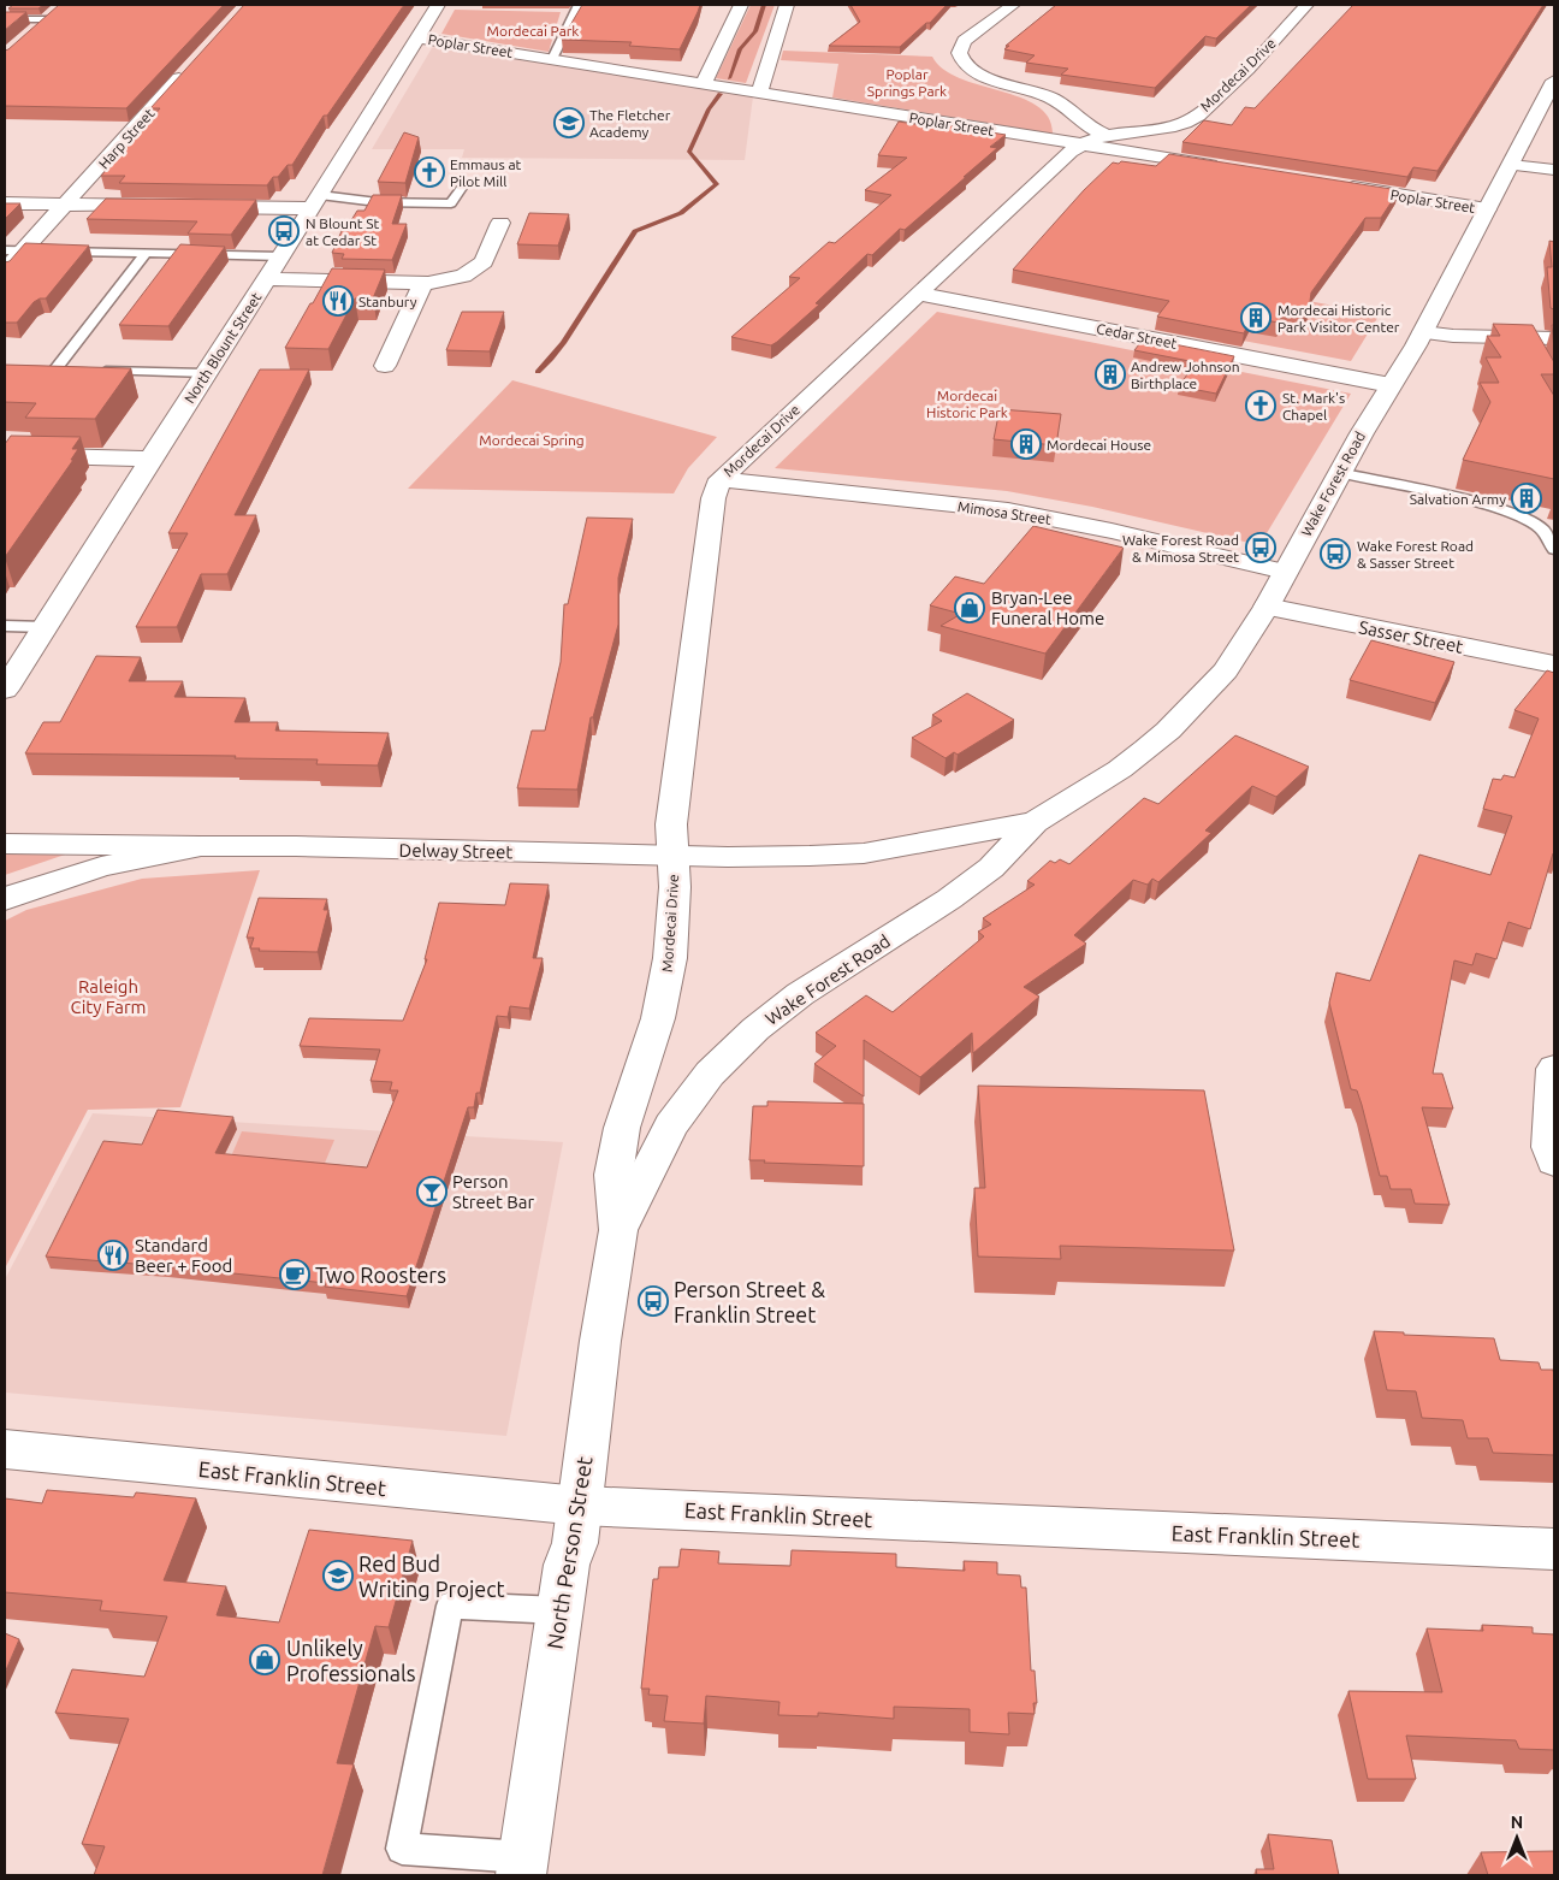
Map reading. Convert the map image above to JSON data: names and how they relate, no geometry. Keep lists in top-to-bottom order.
{
  "streets": {
    "street": [
      "Poplar Street",
      "Mordecai Drive",
      "Harp Street",
      "Cedar Street",
      "North Blount Street",
      "Wake Forest Road",
      "Mimosa Street",
      "Sasser Street",
      "Delway Street",
      "East Franklin Street",
      "North Person Street"
    ]
  },
  "crossings": [
    ["Poplar Street", "Mordecai Drive"],
    ["Poplar Street", "North Blount Street"],
    ["Poplar Street", "Wake Forest Road"],
    ["Mordecai Drive", "Cedar Street"],
    ["Mordecai Drive", "Wake Forest Road"],
    ["Mordecai Drive", "Mimosa Street"],
    ["Mordecai Drive", "Delway Street"],
    ["Mordecai Drive", "North Person Street"],
    ["Cedar Street", "Wake Forest Road"],
    ["Wake Forest Road", "Mimosa Street"],
    ["Wake Forest Road", "Sasser Street"],
    ["Wake Forest Road", "Delway Street"],
    ["Wake Forest Road", "North Person Street"],
    ["East Franklin Street", "North Person Street"]
  ],
  "parks": [
    "Mordecai Park",
    "Poplar Springs Park",
    "Mordecai Historic Park",
    "Mordecai Spring",
    "Raleigh City Farm"
  ],
  "places": {
    "school or university": ["The Fletcher Academy", "Red Bud Writing Project"],
    "church": ["Emmaus at Pilot Mill", "St. Mark's Chapel"],
    "bus stop": [
      "N Blount St at Cedar St",
      "Wake Forest Road & Mimosa Street",
      "Wake Forest Road & Sasser Street",
      "Person Street & Franklin Street"
    ],
    "restaurant": ["Stanbury", "Standard Beer + Food"],
    "building": [
      "Mordecai Historic Park Visitor Center",
      "Andrew Johnson Birthplace",
      "Mordecai House",
      "Salvation Army"
    ],
    "shop": ["Bryan-Lee Funeral Home", "Unlikely Professionals"],
    "bar": ["Person Street Bar"],
    "cafe": ["Two Roosters"]
  },
  "north": "top"
}
